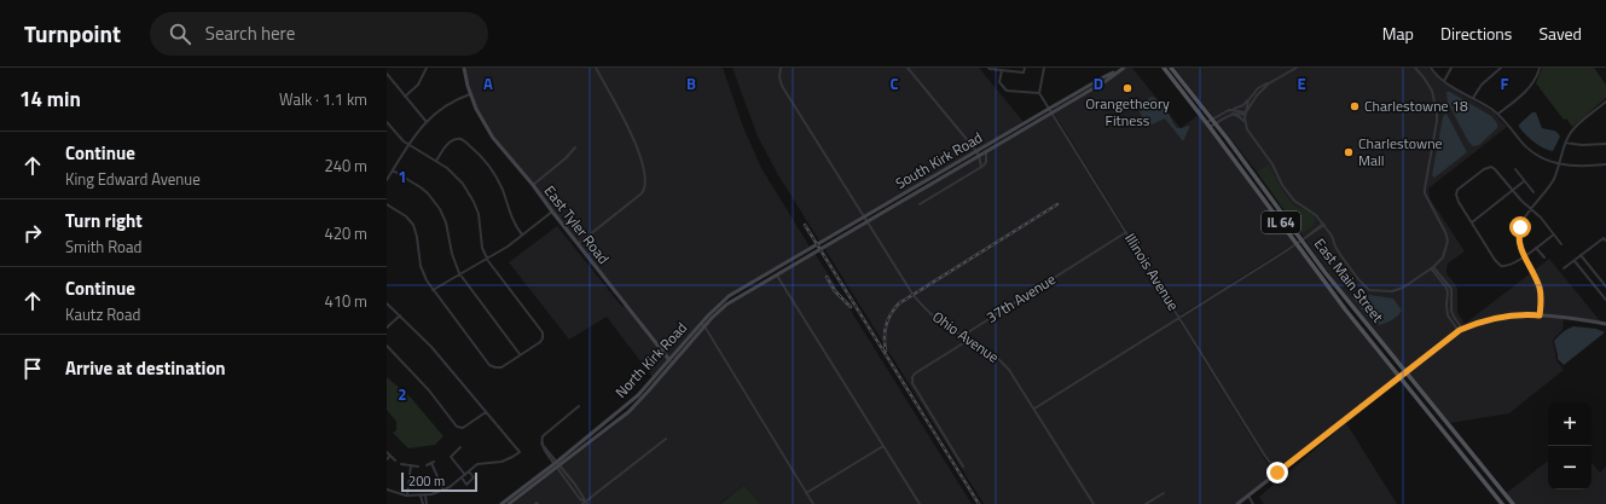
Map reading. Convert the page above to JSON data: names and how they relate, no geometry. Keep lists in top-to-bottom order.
{
  "streets": {
    "main road": [
      "South Kirk Road",
      "IL 64",
      "East Tyler Road",
      "East Main Street",
      "North Kirk Road"
    ],
    "street": ["Illinois Avenue", "37th Avenue", "Ohio Avenue"]
  },
  "crossings": [
    ["South Kirk Road", "Illinois Avenue"],
    ["South Kirk Road", "Ohio Avenue"],
    ["South Kirk Road", "North Kirk Road"],
    ["East Tyler Road", "North Kirk Road"],
    ["Illinois Avenue", "37th Avenue"],
    ["37th Avenue", "Ohio Avenue"]
  ],
  "places": ["Orangetheory Fitness", "Charlestowne 18", "Charlestowne Mall"],
  "scale_bar": "200 m",
  "page": {
    "header": "Turnpoint",
    "search": "Search here",
    "nav": ["Map", "Directions", "Saved"],
    "heading": ["14 min", "Walk · 1.1 km"],
    "list": [
      ["Continue", "King Edward Avenue", "240 m"],
      ["Turn right", "Smith Road", "420 m"],
      ["Continue", "Kautz Road", "410 m"],
      "Arrive at destination"
    ],
    "map_buttons": ["+", "−"],
    "scale": "200 m"
  },
  "grid": {
    "columns": [
      "A",
      "B",
      "C",
      "D",
      "E",
      "F"
    ],
    "rows": ["1", "2"]
  }
}
